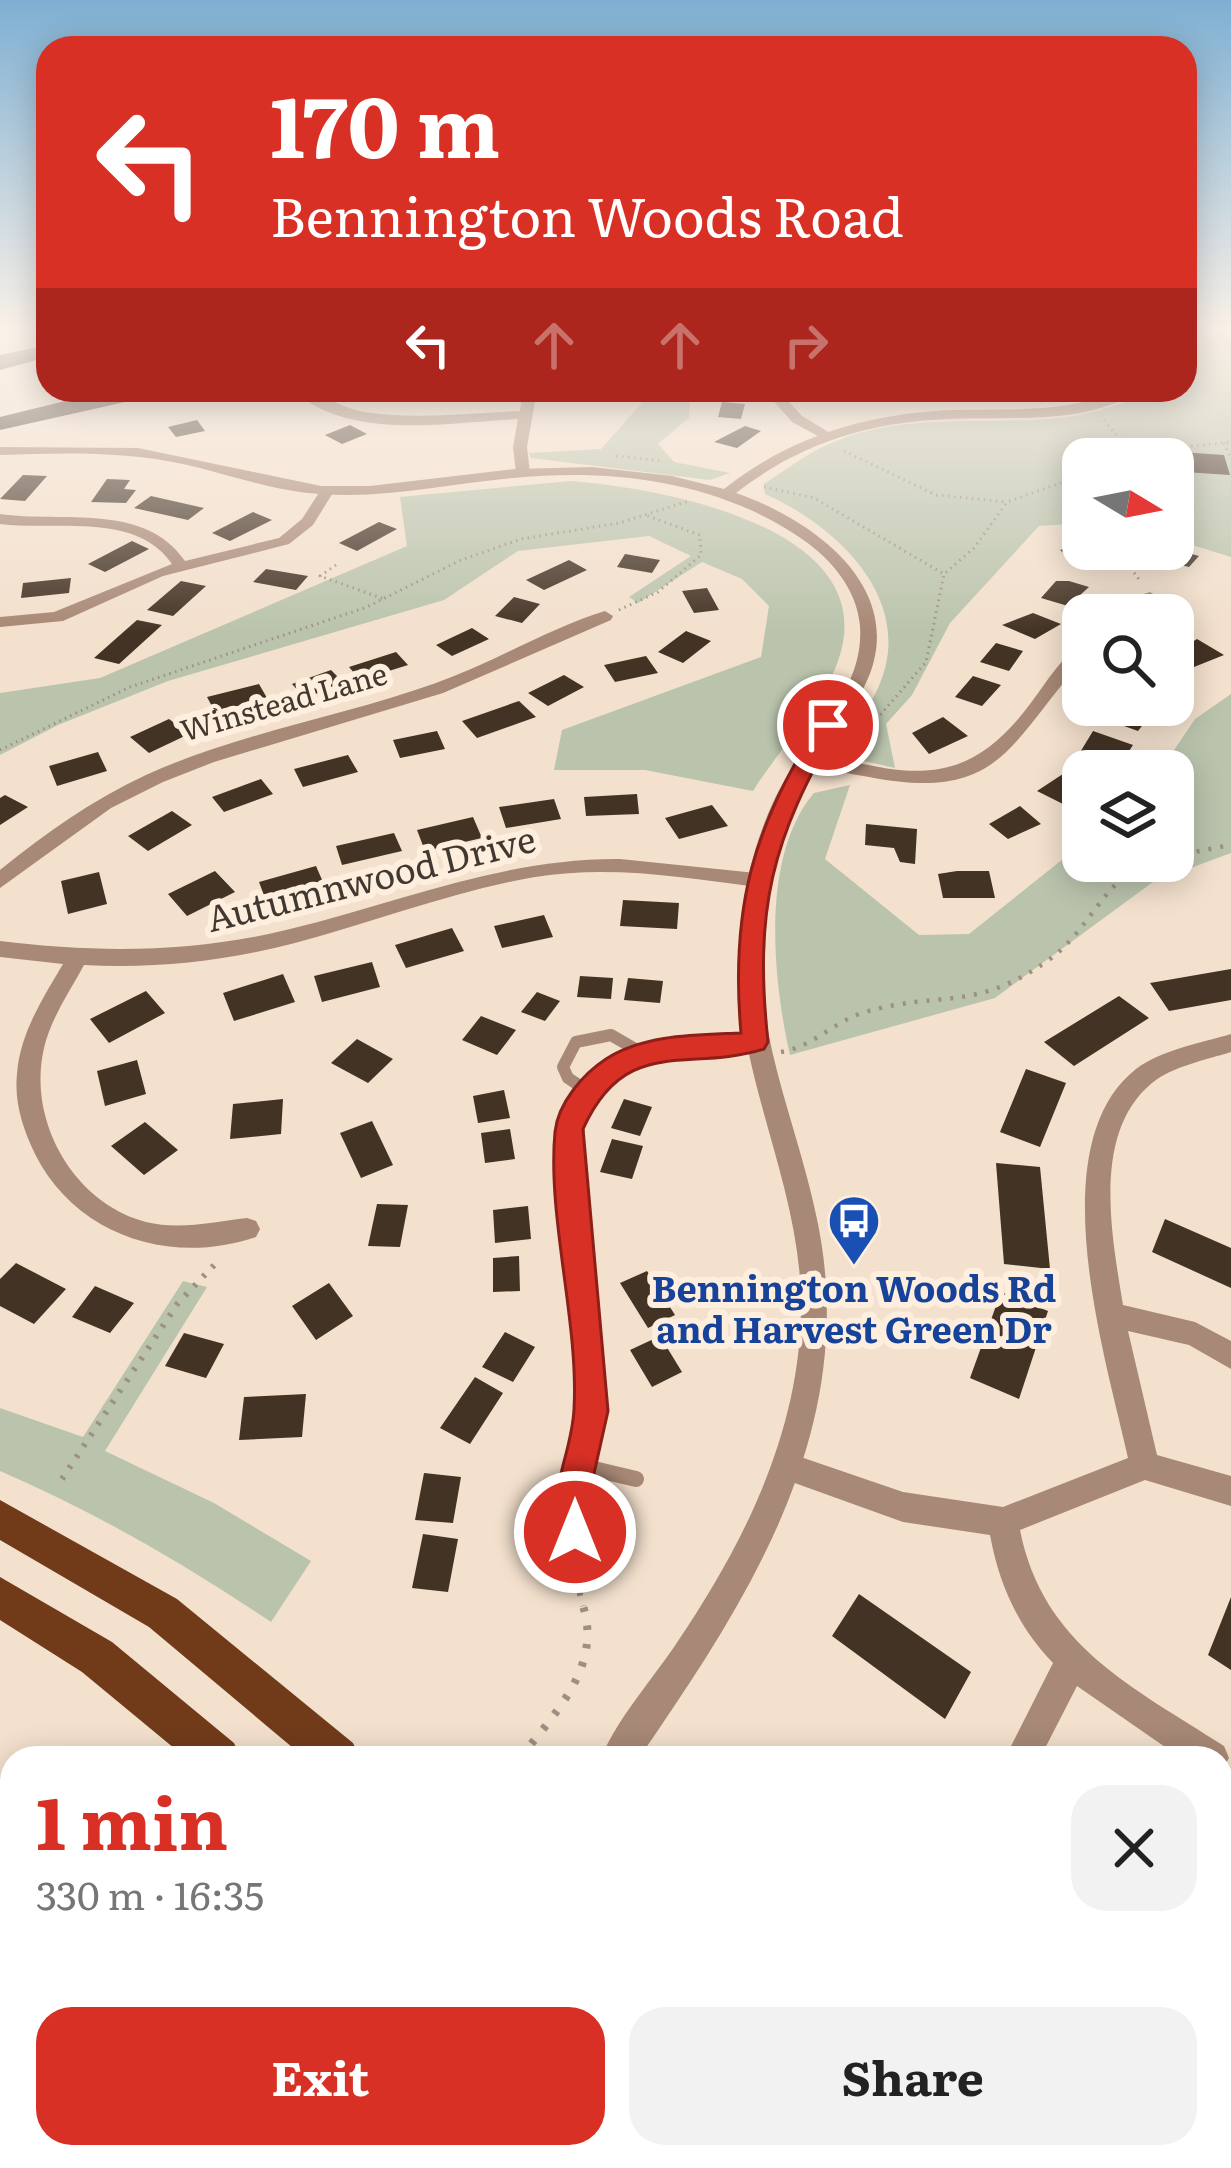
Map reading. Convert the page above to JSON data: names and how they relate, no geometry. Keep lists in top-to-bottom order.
{
  "streets": {
    "street": ["Winstead Lane", "Autumnwood Drive"]
  },
  "places": {
    "bus stop": ["Bennington Woods Rd and Harvest Green Dr"]
  },
  "north": "right",
  "page": {
    "turn": ["170 m", "Bennington Woods Road"],
    "heading": ["1 min", "330 m · 16:35"],
    "buttons": ["Exit", "Share"]
  }
}
